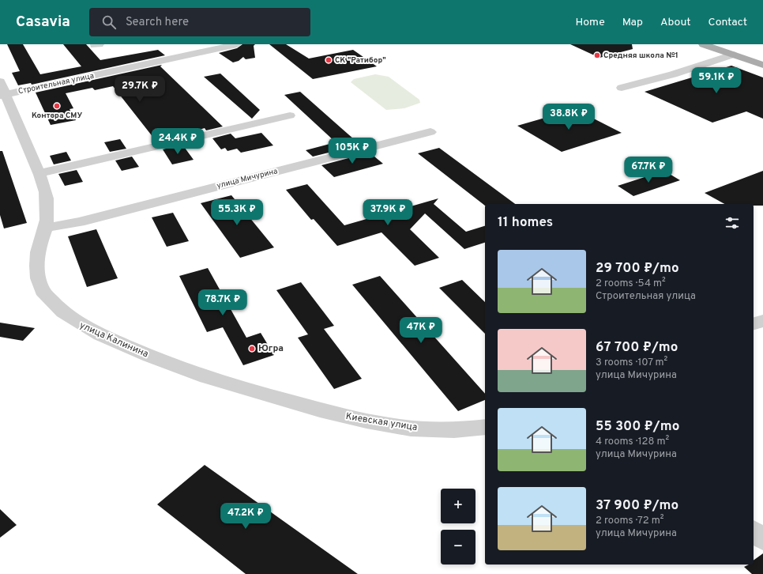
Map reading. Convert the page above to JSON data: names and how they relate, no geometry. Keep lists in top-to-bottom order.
{
  "streets": {
    "street": [
      "Строительная улица",
      "улица Мичурина",
      "улица Калинина",
      "Киевская улица"
    ]
  },
  "crossings": [
    ["Строительная улица", "улица Калинина"],
    ["улица Мичурина", "улица Калинина"],
    ["улица Калинина", "Киевская улица"]
  ],
  "places": [
    "Средняя школа №1",
    "СК \"Ратибор\"",
    "Контора СМУ",
    "Югра"
  ],
  "page": {
    "header": "Casavia",
    "search": "Search here",
    "nav": [
      "Home",
      "Map",
      "About",
      "Contact"
    ],
    "price": [
      "59.1K ₽",
      "29.7K ₽",
      "38.8K ₽",
      "24.4K ₽",
      "105K ₽",
      "67.7K ₽",
      "55.3K ₽",
      "37.9K ₽",
      "78.7K ₽",
      "47K ₽",
      "47.2K ₽"
    ],
    "heading": "11 homes",
    "list": [
      {
        "name": "29 700 ₽/mo",
        "note": "2 rooms · 54 m² · Строительная улица"
      },
      {
        "name": "67 700 ₽/mo",
        "note": "3 rooms · 107 m² · улица Мичурина"
      },
      {
        "name": "55 300 ₽/mo",
        "note": "4 rooms · 128 m² · улица Мичурина"
      },
      {
        "name": "37 900 ₽/mo",
        "note": "2 rooms · 72 m² · улица Мичурина"
      }
    ],
    "map_buttons": ["+", "−"]
  }
}
